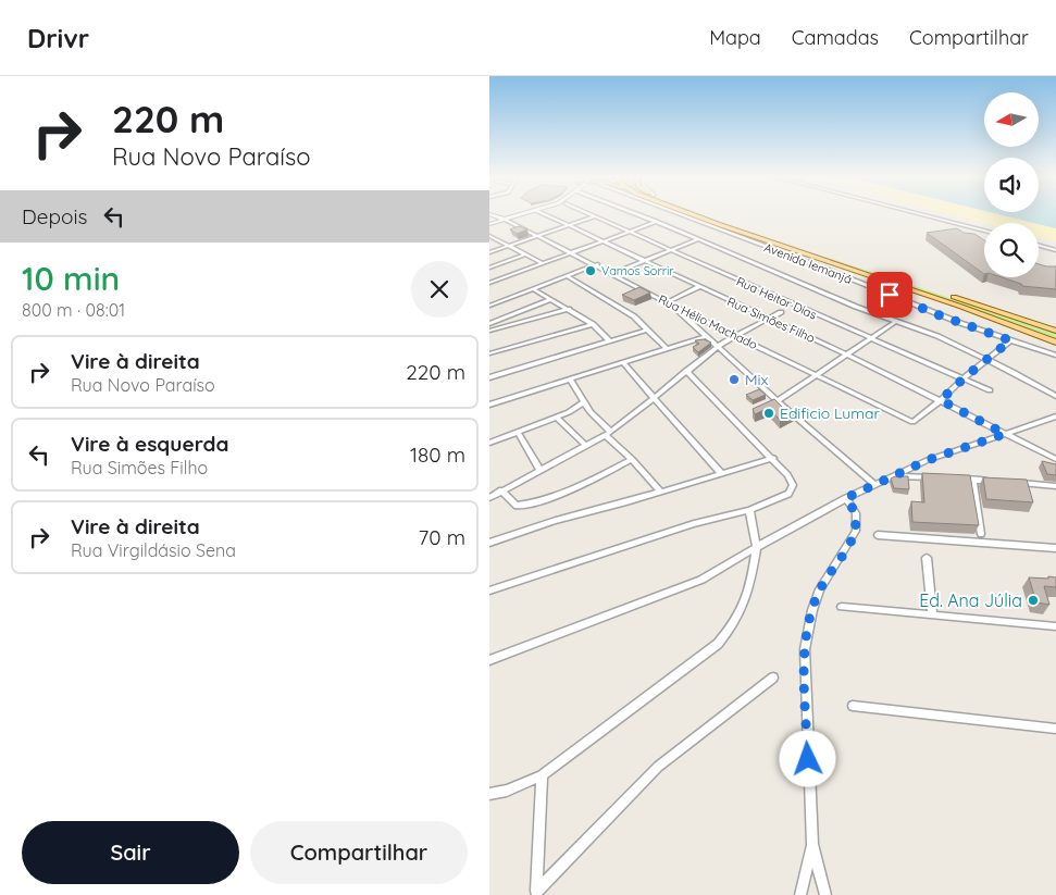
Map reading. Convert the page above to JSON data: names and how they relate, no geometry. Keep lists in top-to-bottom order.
{
  "streets": {
    "street": [
      "Avenida Iemanjá",
      "Rua Heitor Dias",
      "Rua Simões Filho",
      "Rua Hélio Machado"
    ]
  },
  "crossings": [
    ["Rua Simões Filho", "Rua Hélio Machado"]
  ],
  "places": [
    "Vamos Sorrir",
    "Mix",
    "Edificio Lumar",
    "Ed. Ana Júlia"
  ],
  "north": "left",
  "page": {
    "header": "Drivr",
    "nav": ["Mapa", "Camadas", "Compartilhar"],
    "turn": ["220 m", "Rua Novo Paraíso"],
    "then": "Depois",
    "heading": ["10 min", "800 m · 08:01"],
    "list": [
      {
        "name": "Vire à direita",
        "note": "Rua Novo Paraíso",
        "value": "220 m"
      },
      {
        "name": "Vire à esquerda",
        "note": "Rua Simões Filho",
        "value": "180 m"
      },
      {
        "name": "Vire à direita",
        "note": "Rua Virgildásio Sena",
        "value": "70 m"
      }
    ],
    "buttons": ["Sair", "Compartilhar"]
  }
}
